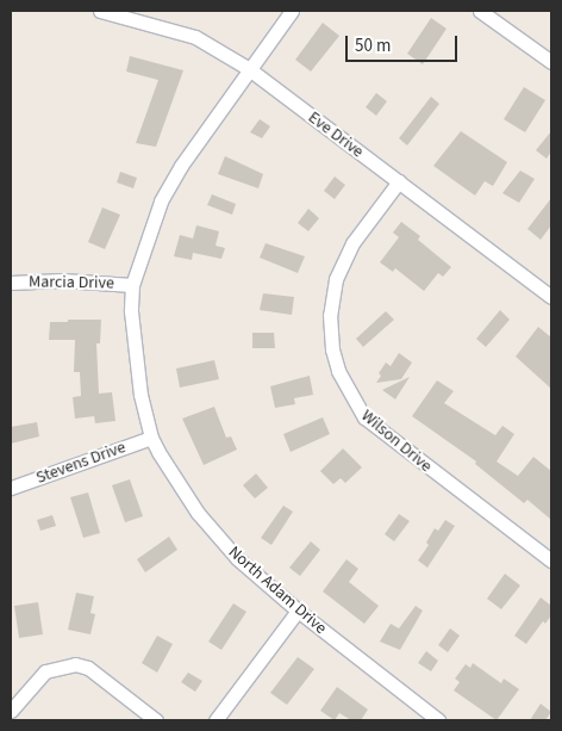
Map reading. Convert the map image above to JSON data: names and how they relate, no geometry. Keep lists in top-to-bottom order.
{
  "streets": {
    "street": [
      "Eve Drive",
      "Marcia Drive",
      "Wilson Drive",
      "Stevens Drive",
      "North Adam Drive"
    ]
  },
  "crossings": [
    ["Eve Drive", "Wilson Drive"],
    ["Eve Drive", "North Adam Drive"],
    ["Marcia Drive", "North Adam Drive"],
    ["Stevens Drive", "North Adam Drive"]
  ],
  "scale_bar": "50 m"
}
